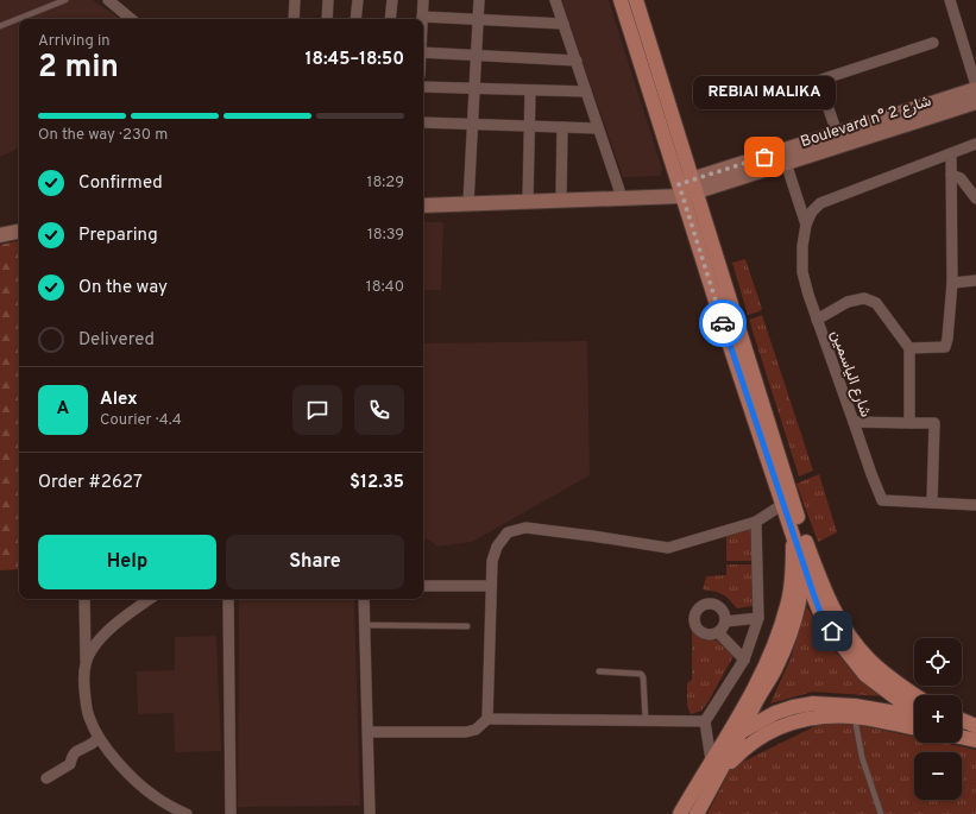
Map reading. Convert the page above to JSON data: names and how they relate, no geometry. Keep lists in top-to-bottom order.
{
  "streets": {
    "main road": ["Boulevard n° شارع 2"],
    "street": ["شارع الياسمين"]
  },
  "crossings": [
    ["Boulevard n° شارع 2", "شارع الياسمين"]
  ],
  "places": ["REBIAI MALIKA"],
  "page": {
    "heading": ["2 min", "Arriving in", "18:45–18:50"],
    "panel": [
      "Alex",
      "Courier · 4.4",
      "Order #2627",
      "$12.35"
    ],
    "bubble": "REBIAI MALIKA",
    "bar": "On the way · 230 m",
    "list": [
      ["Confirmed", "18:29"],
      ["Preparing", "18:39"],
      ["On the way", "18:40"],
      "Delivered"
    ],
    "round": "A",
    "buttons": ["Help", "Share"],
    "map_buttons": ["+", "−"]
  }
}
